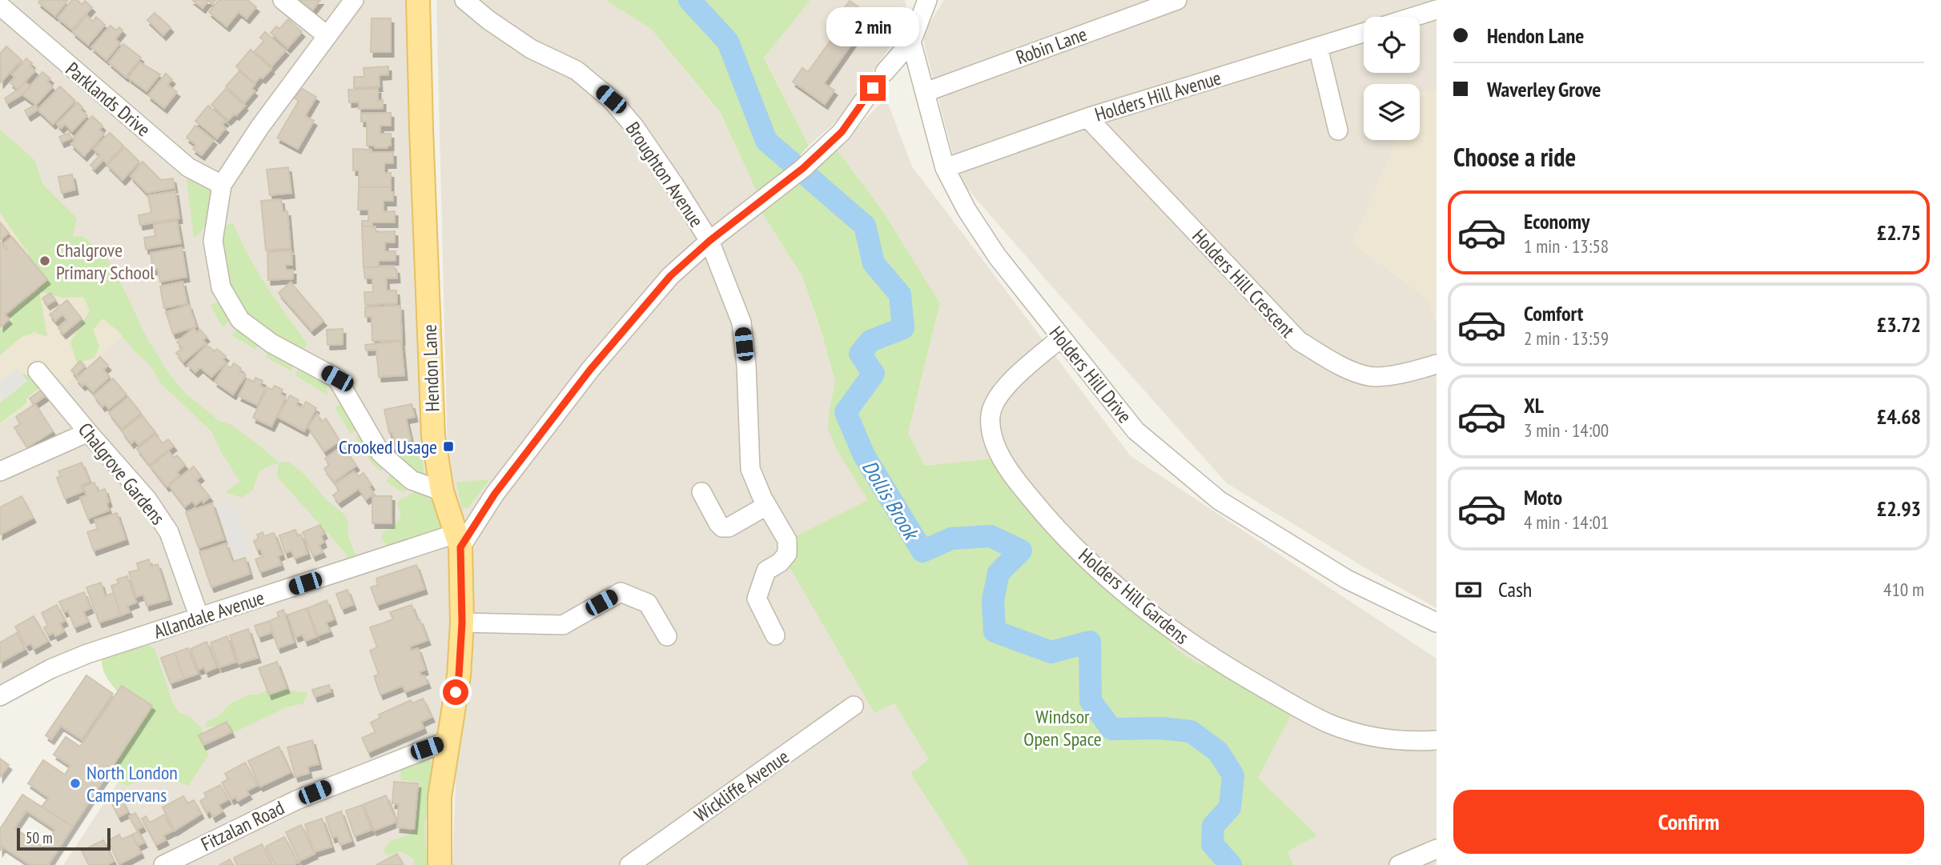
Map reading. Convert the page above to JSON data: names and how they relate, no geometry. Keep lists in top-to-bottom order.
{
  "streets": {
    "main road": ["Hendon Lane"],
    "street": [
      "Robin Lane",
      "Holders Hill Avenue",
      "Parklands Drive",
      "Broughton Avenue",
      "Holders Hill Crescent",
      "Holders Hill Drive",
      "Chalgrove Gardens",
      "Holders Hill Gardens",
      "Allandale Avenue",
      "Wickliffe Avenue",
      "Fitzalan Road"
    ]
  },
  "crossings": [
    ["Robin Lane", "Holders Hill Drive"],
    ["Holders Hill Avenue", "Holders Hill Crescent"],
    ["Holders Hill Avenue", "Holders Hill Drive"],
    ["Hendon Lane", "Allandale Avenue"],
    ["Hendon Lane", "Fitzalan Road"],
    ["Holders Hill Drive", "Holders Hill Gardens"],
    ["Chalgrove Gardens", "Allandale Avenue"]
  ],
  "water": ["Dollis Brook"],
  "parks": ["Windsor Open Space"],
  "places": {
    "other": ["Chalgrove Primary School", "North London Campervans"],
    "transit": ["Crooked Usage"]
  },
  "scale_bar": "50 m",
  "page": {
    "banner": ["Hendon Lane", "Waverley Grove"],
    "bubble": "2 min",
    "heading": "Choose a ride",
    "list": [
      {
        "name": "Economy",
        "note": "1 min · 13:58",
        "value": "£2.75"
      },
      {
        "name": "Comfort",
        "note": "2 min · 13:59",
        "value": "£3.72"
      },
      {
        "name": "XL",
        "note": "3 min · 14:00",
        "value": "£4.68"
      },
      {
        "name": "Moto",
        "note": "4 min · 14:01",
        "value": "£2.93"
      }
    ],
    "pay": ["Cash", "410 m"],
    "buttons": "Confirm",
    "scale": "50 m"
  }
}
